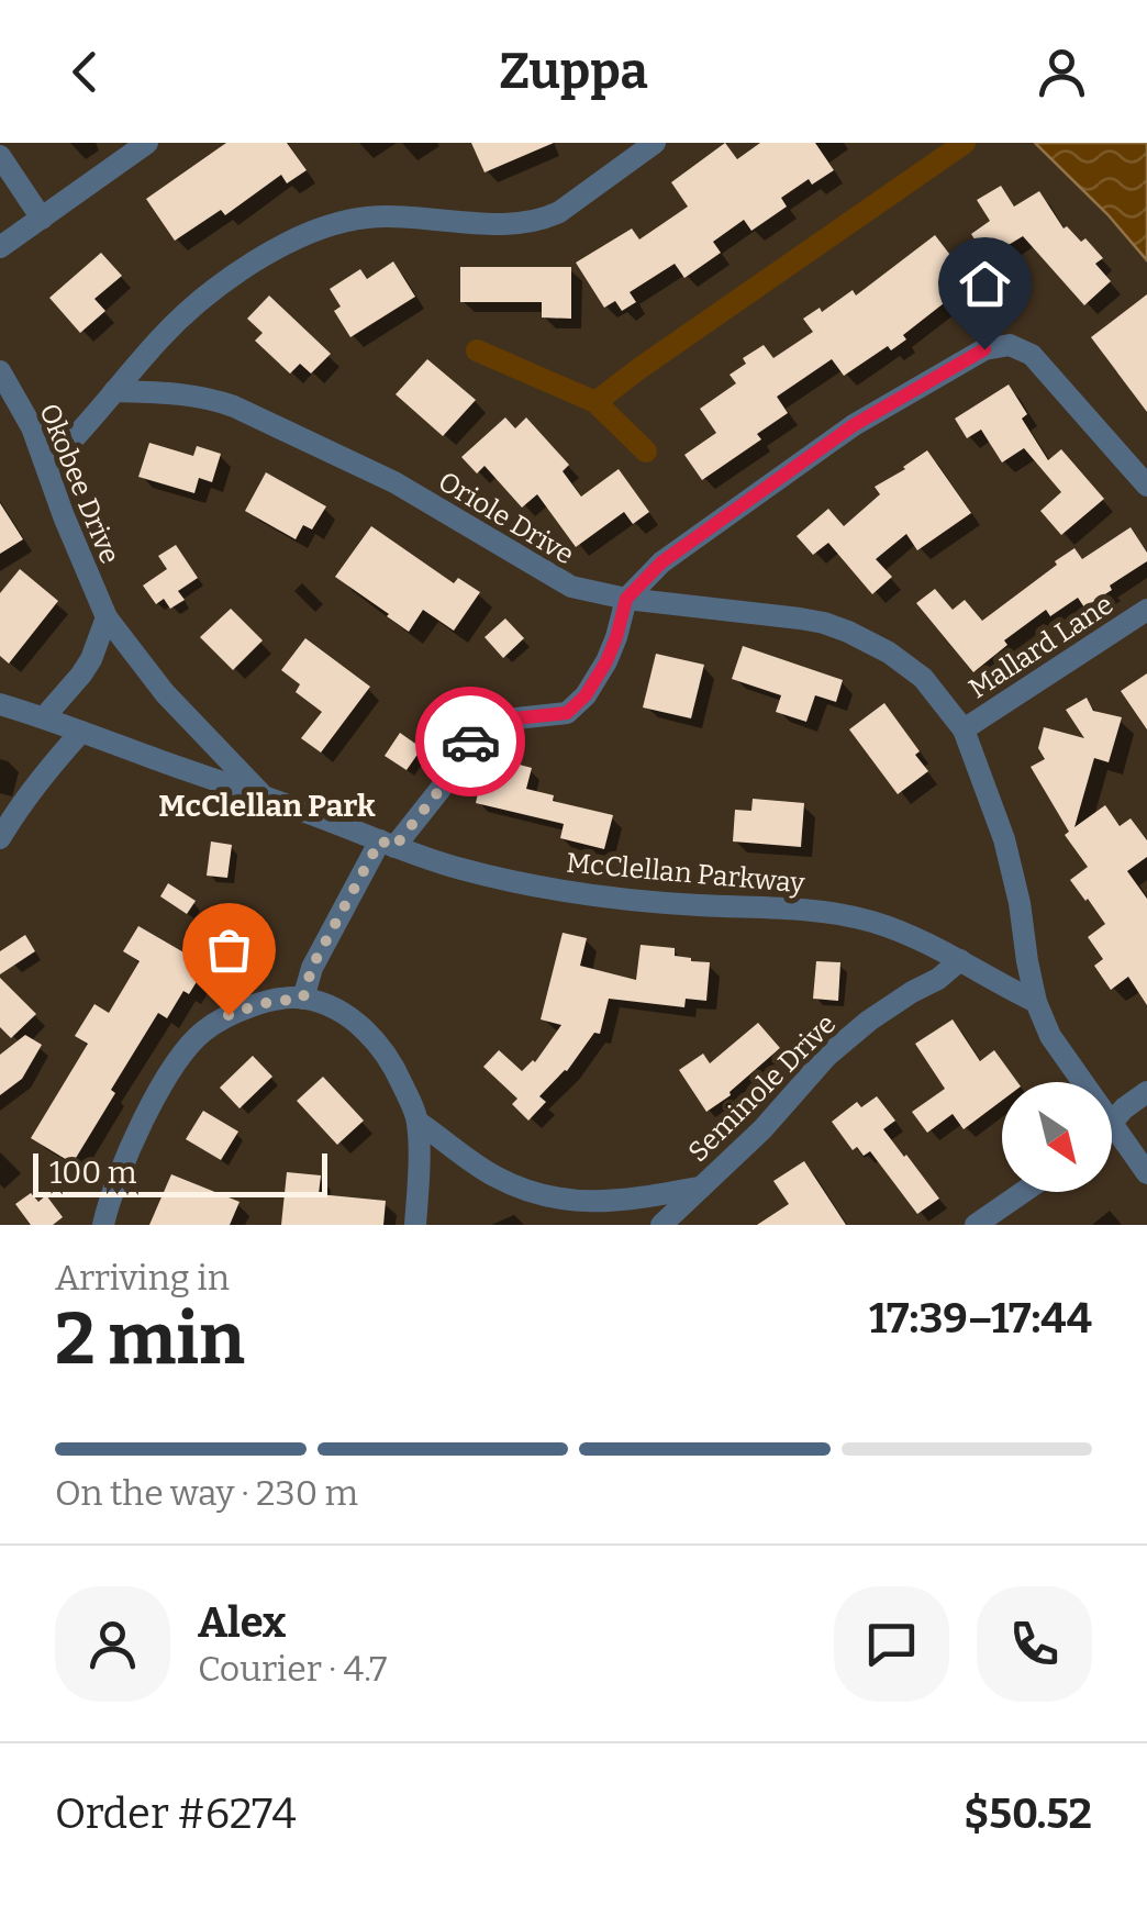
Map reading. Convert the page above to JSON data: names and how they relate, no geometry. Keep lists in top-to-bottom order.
{
  "streets": {
    "street": [
      "Okobee Drive",
      "Oriole Drive",
      "Mallard Lane",
      "McClellan Parkway",
      "Seminole Drive"
    ]
  },
  "crossings": [
    ["Okobee Drive", "McClellan Parkway"],
    ["Oriole Drive", "Mallard Lane"],
    ["Oriole Drive", "McClellan Parkway"],
    ["McClellan Parkway", "Seminole Drive"]
  ],
  "districts": ["McClellan Park"],
  "scale_bar": "100 m",
  "north": "bottom right",
  "page": {
    "header": "Zuppa",
    "scale": "100 m",
    "heading": ["2 min", "Arriving in", "17:39–17:44"],
    "panel": [
      "Alex",
      "Courier · 4.7",
      "Order #6274",
      "$50.52"
    ],
    "bar": "On the way · 230 m"
  }
}
